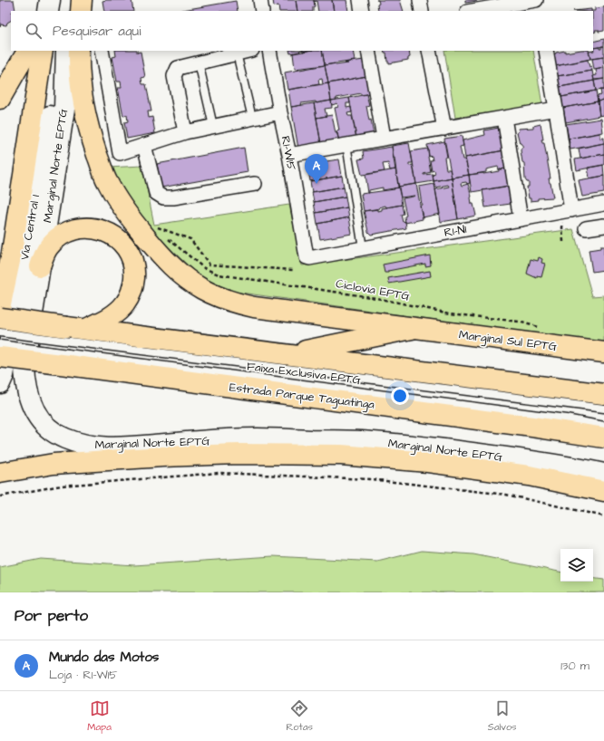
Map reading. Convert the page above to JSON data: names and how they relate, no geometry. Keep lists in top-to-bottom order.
{
  "streets": {
    "main road": [
      "Marginal Norte EPTG",
      "Via Central 1",
      "Marginal Sul EPTG",
      "Estrada Parque Taguatinga"
    ],
    "street": ["R1-W15", "R1-N1"],
    "lane": ["Faixa Exclusiva EPTG"],
    "path": ["Ciclovia EPTG"]
  },
  "crossings": [
    ["R1-W15", "R1-N1"],
    ["Faixa Exclusiva EPTG", "Estrada Parque Taguatinga"]
  ],
  "page": {
    "search": "Pesquisar aqui",
    "pins": "A",
    "heading": "Por perto",
    "list": [
      {
        "mark": "A",
        "name": "Mundo das Motos",
        "note": "Loja · R1-W15",
        "value": "130 m"
      }
    ],
    "nav": ["Mapa", "Rotas", "Salvos"]
  }
}
